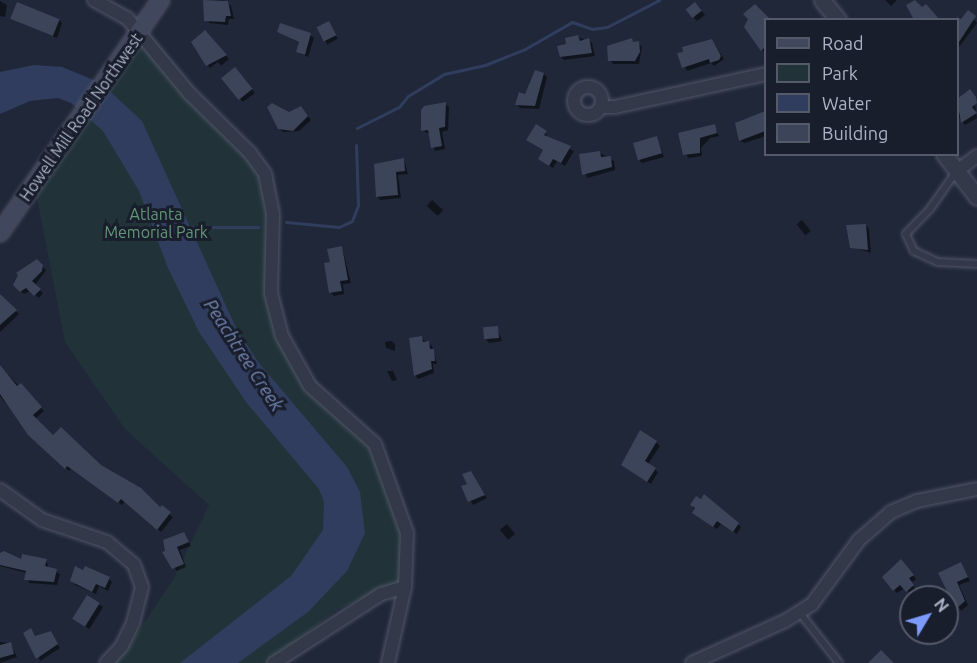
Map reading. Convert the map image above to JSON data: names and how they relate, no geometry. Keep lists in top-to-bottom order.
{
  "streets": {
    "main road": ["Howell Mill Road Northwest"]
  },
  "water": ["Peachtree Creek"],
  "parks": ["Atlanta Memorial Park"],
  "legend": [
    "Road",
    "Park",
    "Water",
    "Building"
  ],
  "north": "top right"
}
